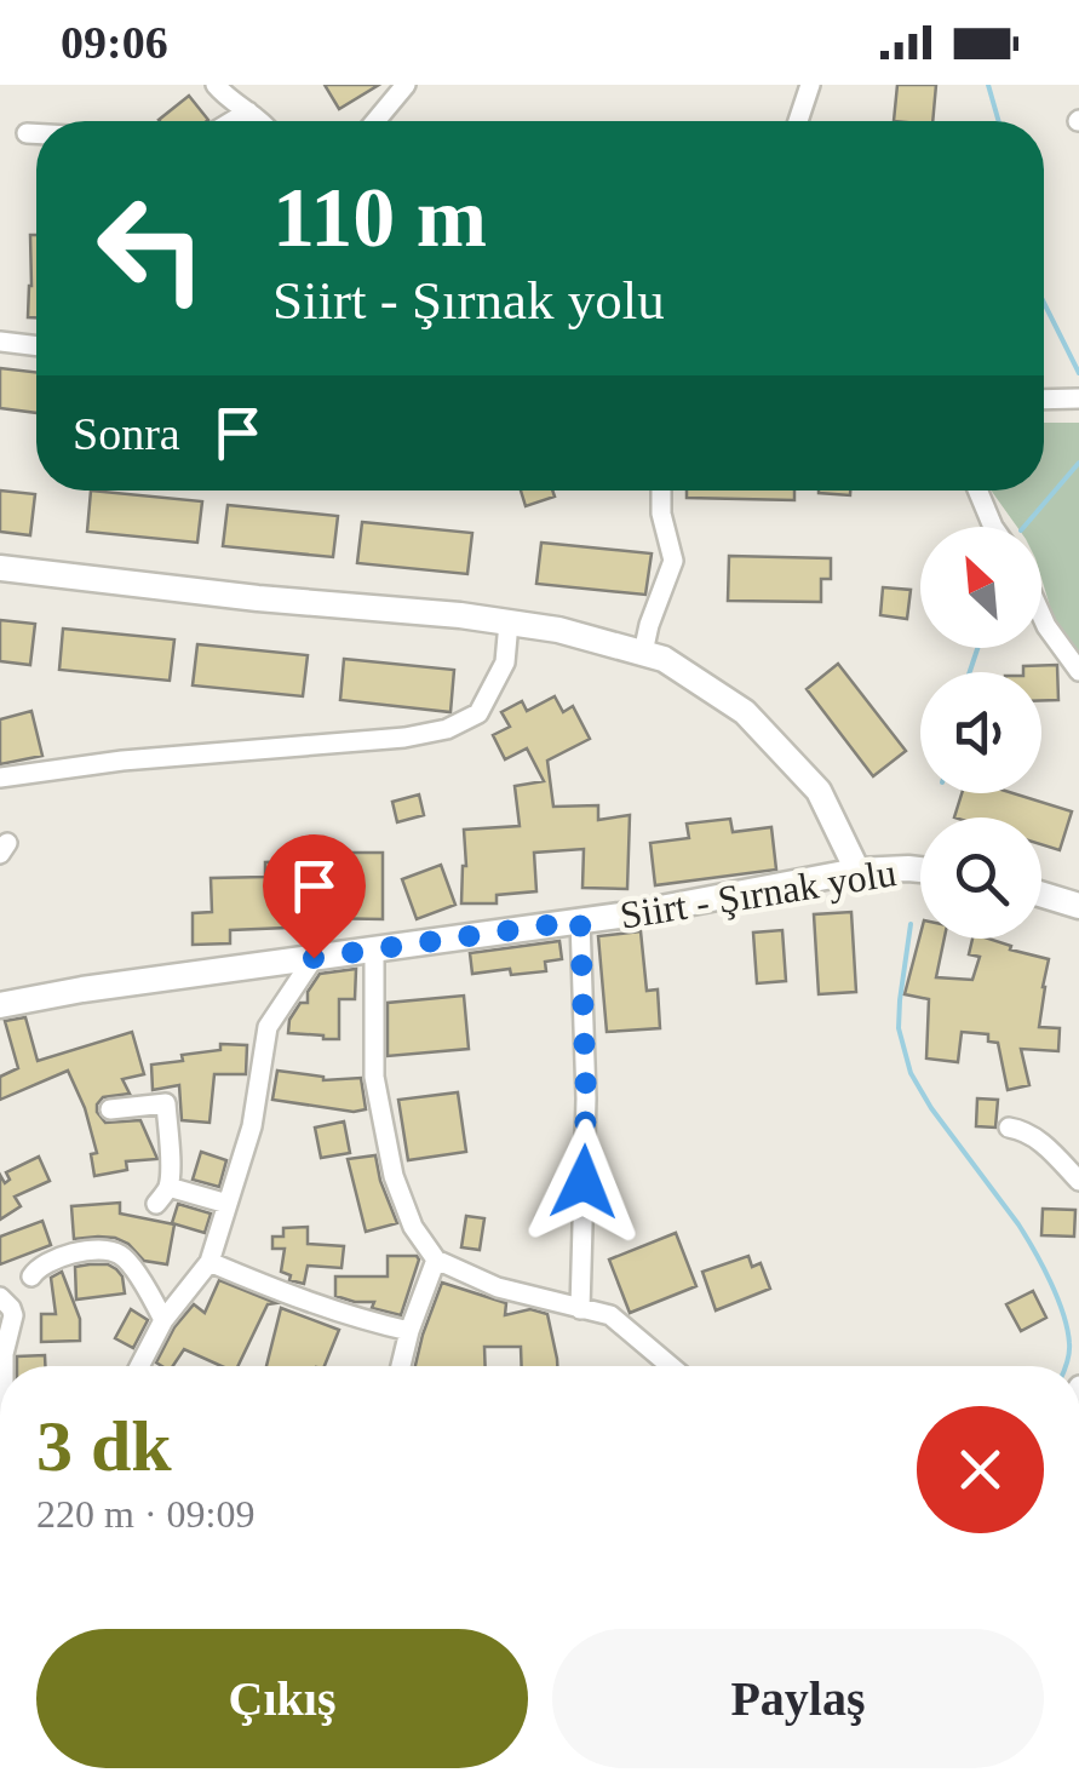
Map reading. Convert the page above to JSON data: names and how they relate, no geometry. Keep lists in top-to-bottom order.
{
  "streets": {
    "street": ["Siirt - Şırnak yolu"]
  },
  "north": "top left",
  "page": {
    "status": "09:06",
    "turn": ["110 m", "Siirt - Şırnak yolu"],
    "then": "Sonra",
    "heading": ["3 dk", "220 m · 09:09"],
    "buttons": ["Çıkış", "Paylaş"]
  }
}
